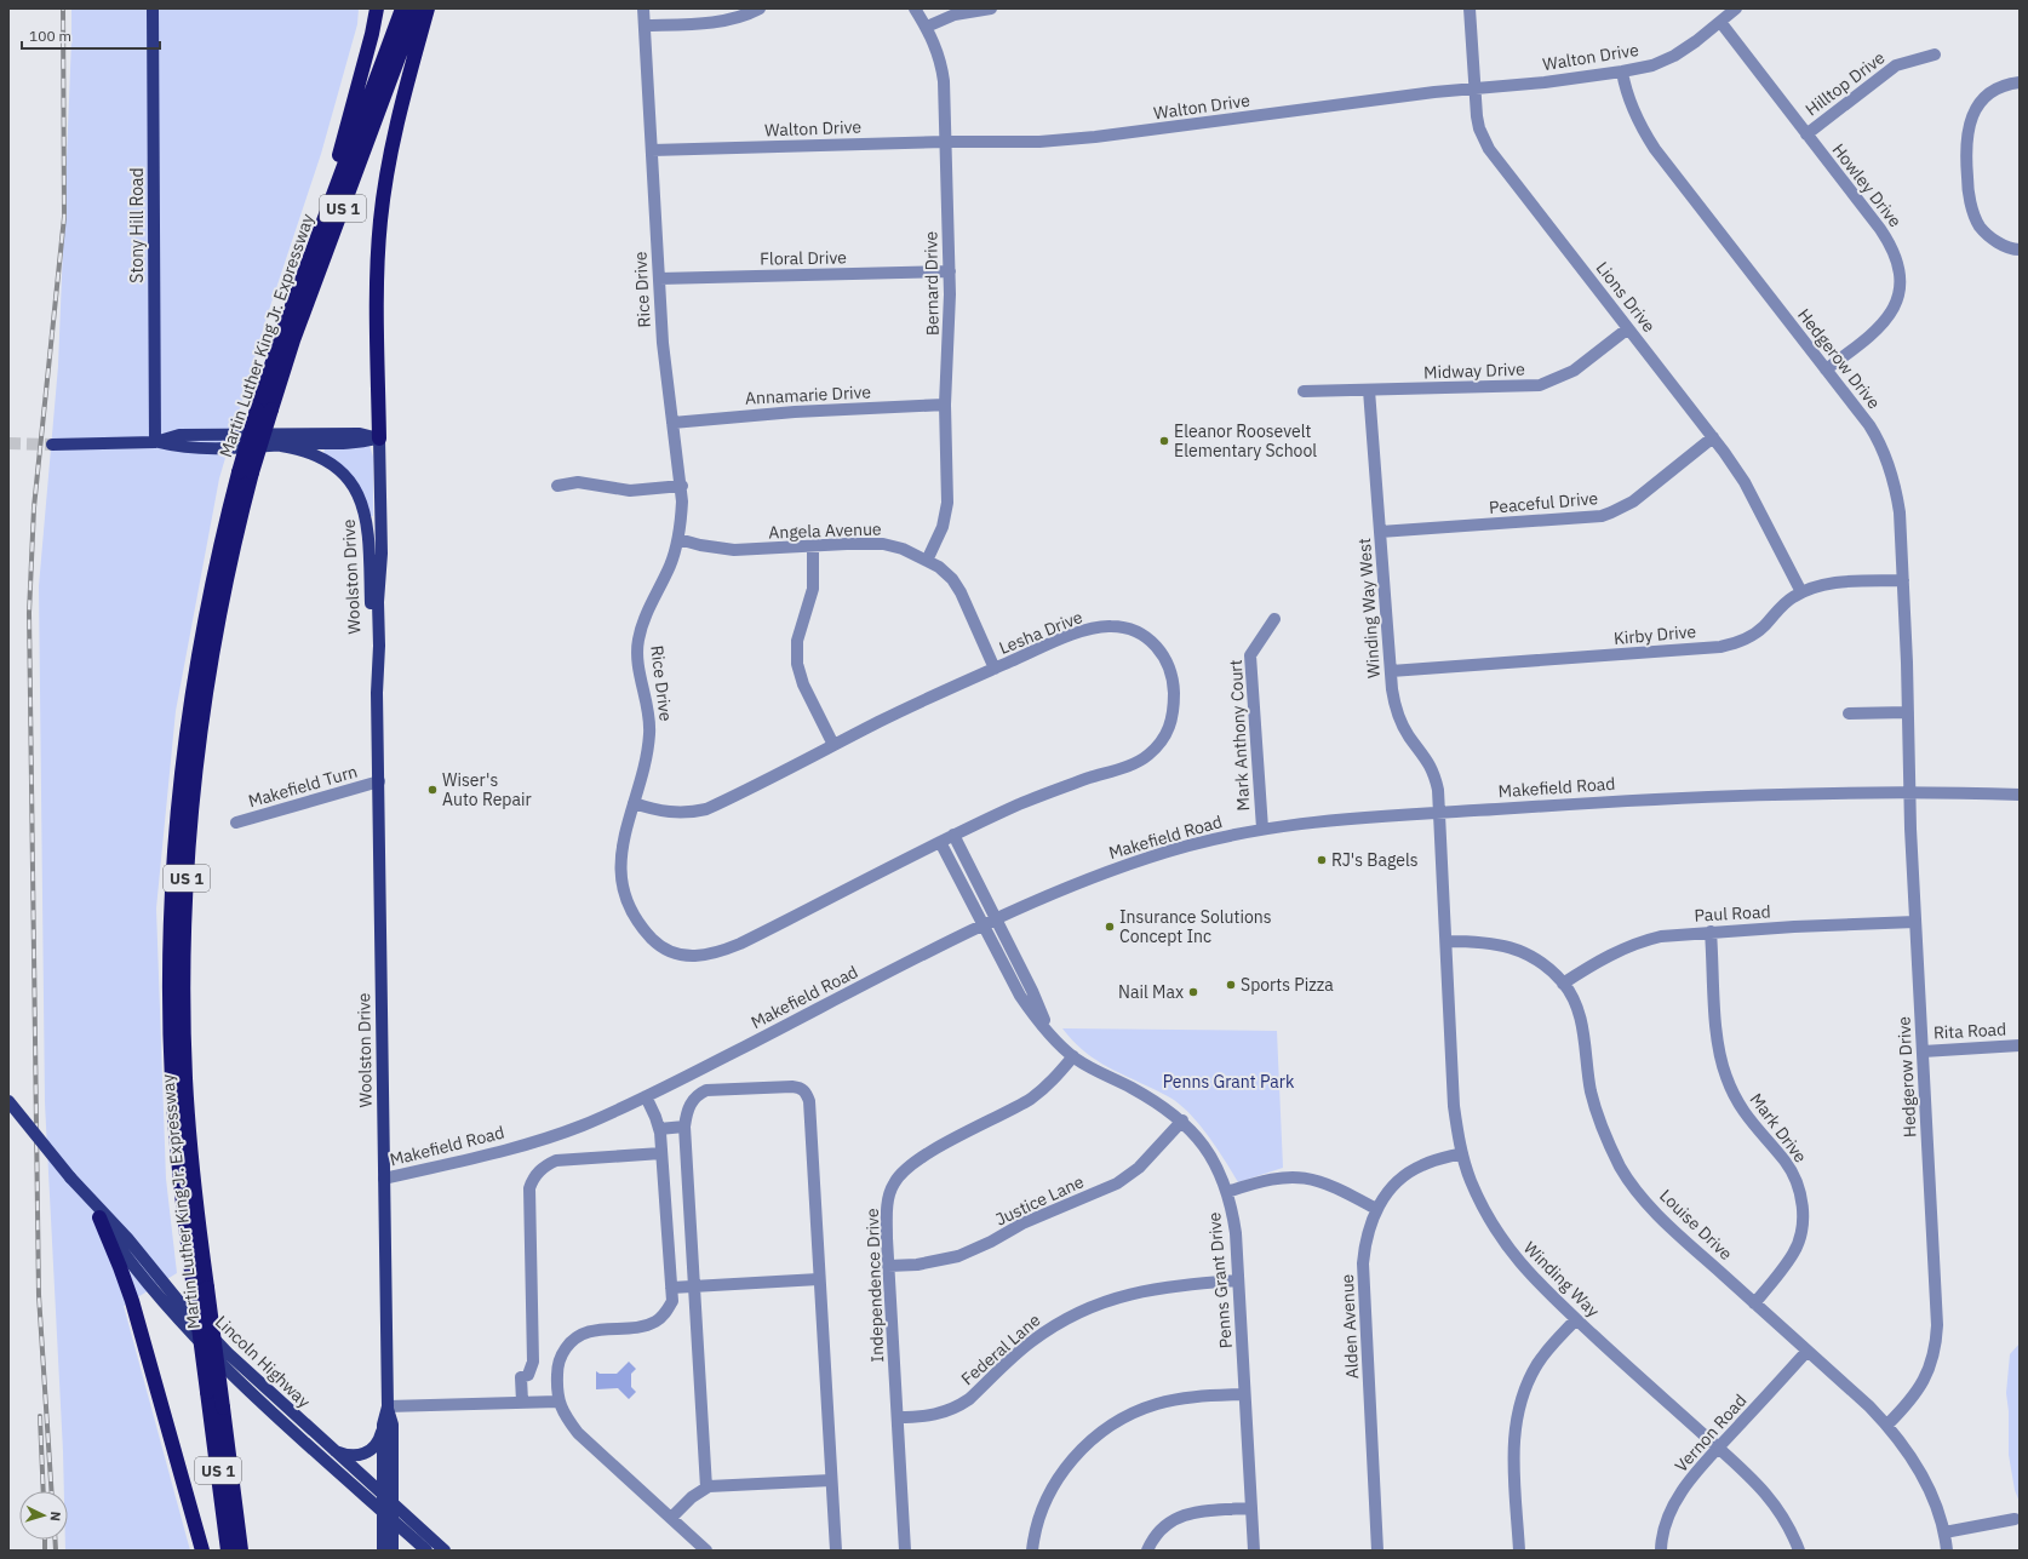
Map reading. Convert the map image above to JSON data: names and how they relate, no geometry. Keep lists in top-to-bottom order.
{
  "streets": {
    "highway": ["US 1", "Martin Luther King Jr. Expressway"],
    "main road": ["Stony Hill Road", "Woolston Drive", "Lincoln Highway"],
    "street": [
      "Walton Drive",
      "Hilltop Drive",
      "Howley Drive",
      "Floral Drive",
      "Bernard Drive",
      "Rice Drive",
      "Lions Drive",
      "Hedgerow Drive",
      "Midway Drive",
      "Annamarie Drive",
      "Peaceful Drive",
      "Angela Avenue",
      "Winding Way West",
      "Lesha Drive",
      "Kirby Drive",
      "Mark Anthony Court",
      "Makefield Turn",
      "Makefield Road",
      "Paul Road",
      "Rita Road",
      "Mark Drive",
      "Justice Lane",
      "Louise Drive",
      "Winding Way",
      "Penns Grant Drive",
      "Independence Drive",
      "Alden Avenue",
      "Federal Lane",
      "Vernon Road"
    ]
  },
  "crossings": [
    ["Walton Drive", "Howley Drive"],
    ["Walton Drive", "Bernard Drive"],
    ["Walton Drive", "Rice Drive"],
    ["Walton Drive", "Lions Drive"],
    ["Walton Drive", "Hedgerow Drive"],
    ["Hilltop Drive", "Howley Drive"],
    ["Howley Drive", "Hedgerow Drive"],
    ["Stony Hill Road", "Woolston Drive"],
    ["Floral Drive", "Bernard Drive"],
    ["Floral Drive", "Rice Drive"],
    ["Bernard Drive", "Annamarie Drive"],
    ["Bernard Drive", "Angela Avenue"],
    ["Rice Drive", "Annamarie Drive"],
    ["Rice Drive", "Angela Avenue"],
    ["Rice Drive", "Lesha Drive"],
    ["Rice Drive", "Penns Grant Drive"],
    ["Lions Drive", "Midway Drive"],
    ["Lions Drive", "Peaceful Drive"],
    ["Lions Drive", "Kirby Drive"],
    ["Hedgerow Drive", "Kirby Drive"],
    ["Hedgerow Drive", "Makefield Road"],
    ["Hedgerow Drive", "Paul Road"],
    ["Hedgerow Drive", "Rita Road"],
    ["Hedgerow Drive", "Louise Drive"],
    ["Midway Drive", "Winding Way West"],
    ["Peaceful Drive", "Winding Way West"],
    ["Angela Avenue", "Lesha Drive"],
    ["Woolston Drive", "Makefield Turn"],
    ["Woolston Drive", "Makefield Road"],
    ["Woolston Drive", "Lincoln Highway"],
    ["Winding Way West", "Kirby Drive"],
    ["Winding Way West", "Makefield Road"],
    ["Winding Way West", "Winding Way"],
    ["Lesha Drive", "Penns Grant Drive"],
    ["Mark Anthony Court", "Makefield Road"],
    ["Makefield Road", "Winding Way"],
    ["Makefield Road", "Penns Grant Drive"],
    ["Paul Road", "Mark Drive"],
    ["Paul Road", "Louise Drive"],
    ["Mark Drive", "Louise Drive"],
    ["Justice Lane", "Penns Grant Drive"],
    ["Justice Lane", "Independence Drive"],
    ["Louise Drive", "Winding Way"],
    ["Louise Drive", "Vernon Road"],
    ["Winding Way", "Alden Avenue"],
    ["Winding Way", "Vernon Road"],
    ["Penns Grant Drive", "Independence Drive"],
    ["Penns Grant Drive", "Federal Lane"],
    ["Independence Drive", "Federal Lane"]
  ],
  "parks": ["Penns Grant Park"],
  "places": [
    "Eleanor Roosevelt Elementary School",
    "Wiser's Auto Repair",
    "RJ's Bagels",
    "Insurance Solutions Concept Inc",
    "Sports Pizza",
    "Nail Max"
  ],
  "scale_bar": "100 m",
  "north": "right"
}
